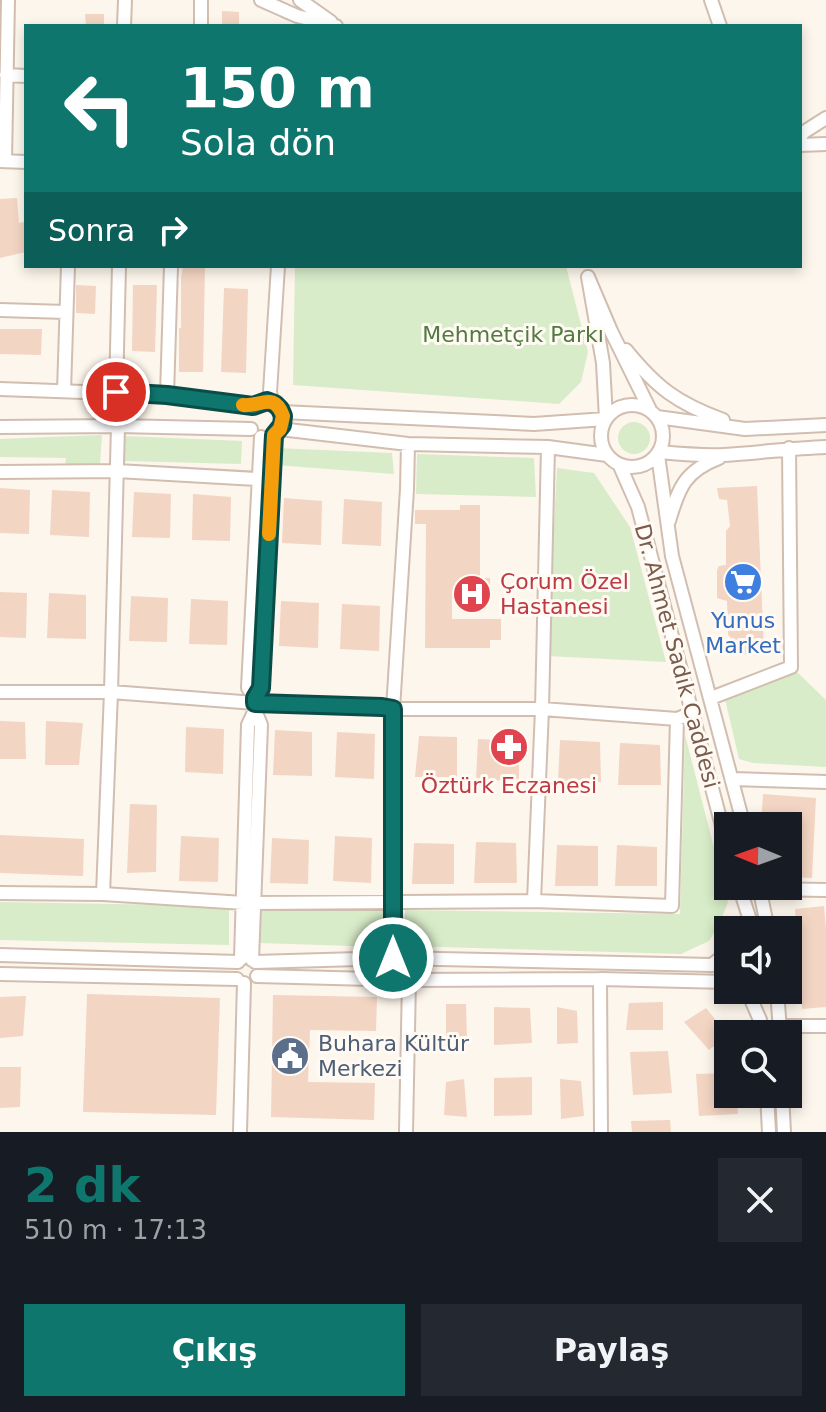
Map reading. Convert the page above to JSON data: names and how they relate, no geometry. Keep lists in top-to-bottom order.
{
  "streets": {
    "street": ["Dr. Ahmet Sadık Caddesi"]
  },
  "parks": ["Mehmetçik Parkı"],
  "places": {
    "supermarket": ["Yunus Market"],
    "hospital": ["Çorum Özel Hastanesi"],
    "pharmacy": ["Öztürk Eczanesi"],
    "public building": ["Buhara Kültür Merkezi"]
  },
  "north": "left",
  "page": {
    "turn": ["150 m", "Sola dön"],
    "then": "Sonra",
    "heading": ["2 dk", "510 m · 17:13"],
    "buttons": ["Çıkış", "Paylaş"]
  }
}
